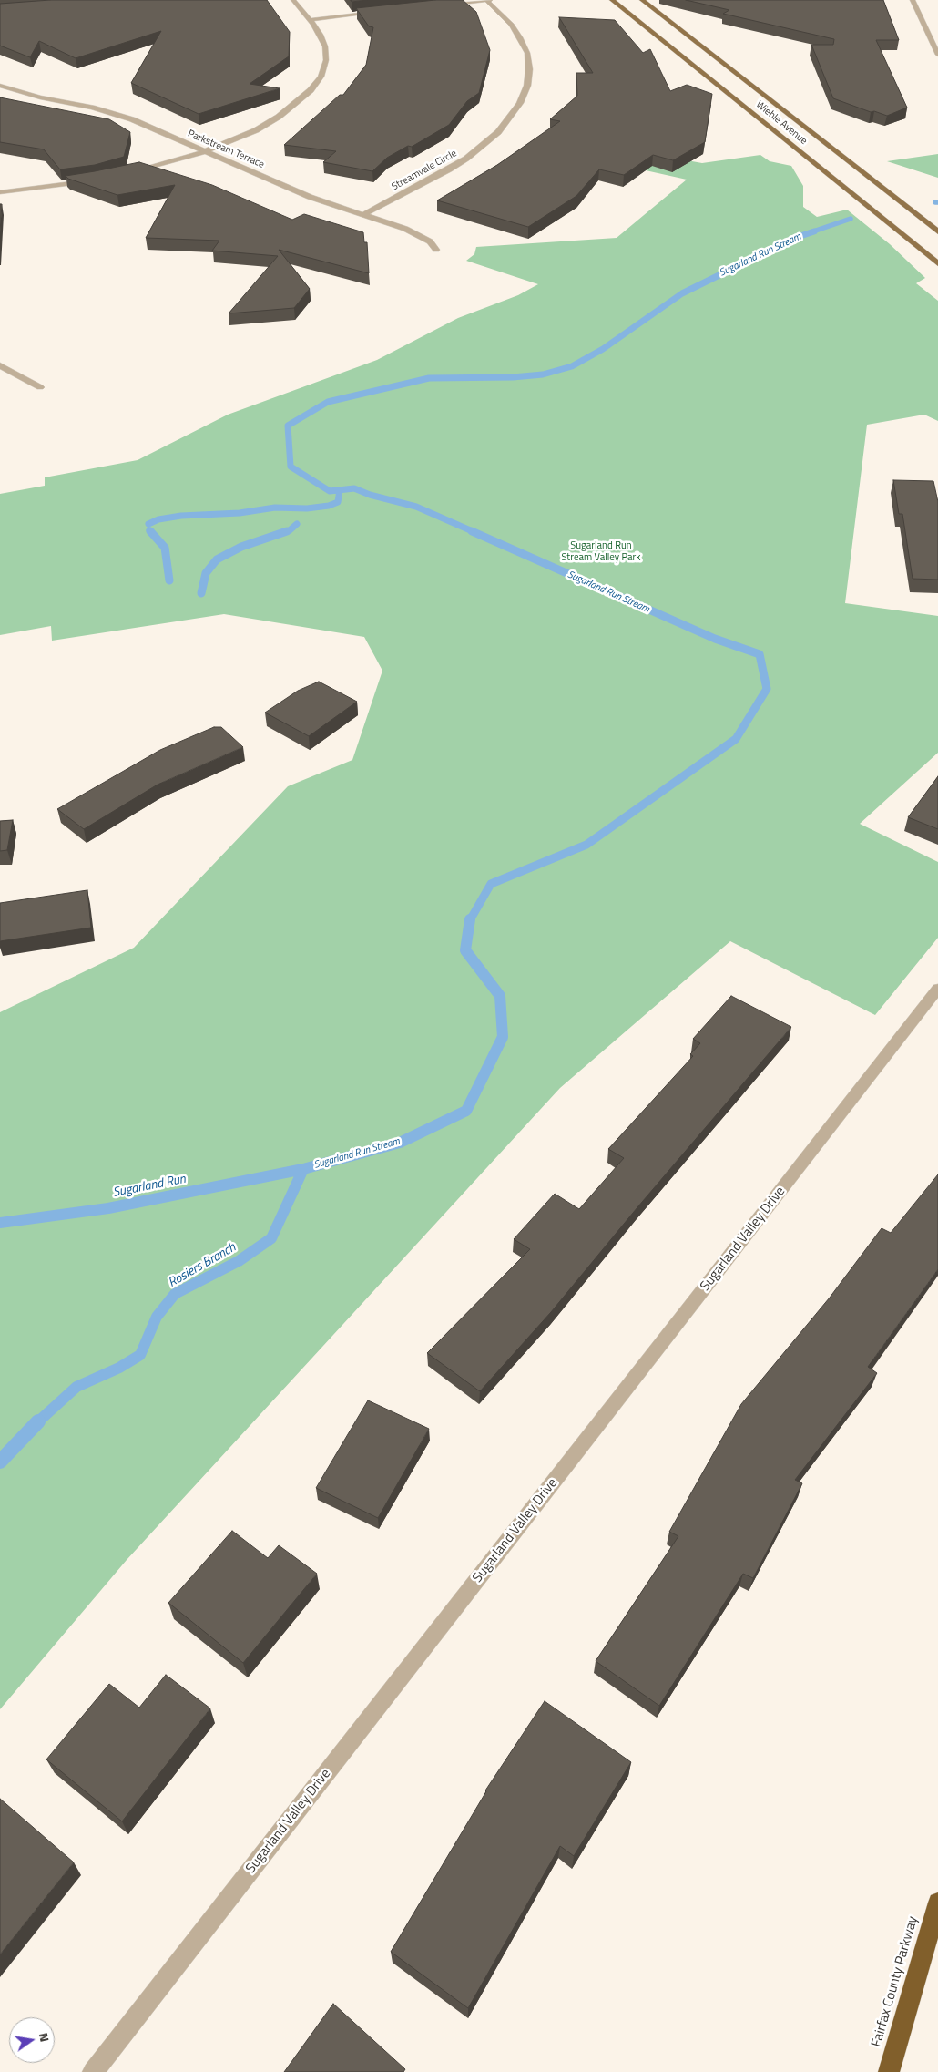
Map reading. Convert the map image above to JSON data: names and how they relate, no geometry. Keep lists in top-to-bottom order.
{
  "streets": {
    "highway": ["Fairfax County Parkway"],
    "main road": ["Wiehle Avenue"],
    "street": ["Parkstream Terrace", "Streamvale Circle", "Sugarland Valley Drive"]
  },
  "crossings": [
    ["Parkstream Terrace", "Streamvale Circle"]
  ],
  "water": ["Sugarland Run Stream", "Sugarland Run", "Rosiers Branch"],
  "parks": ["Sugarland Run Stream Valley Park"],
  "north": "right"
}
